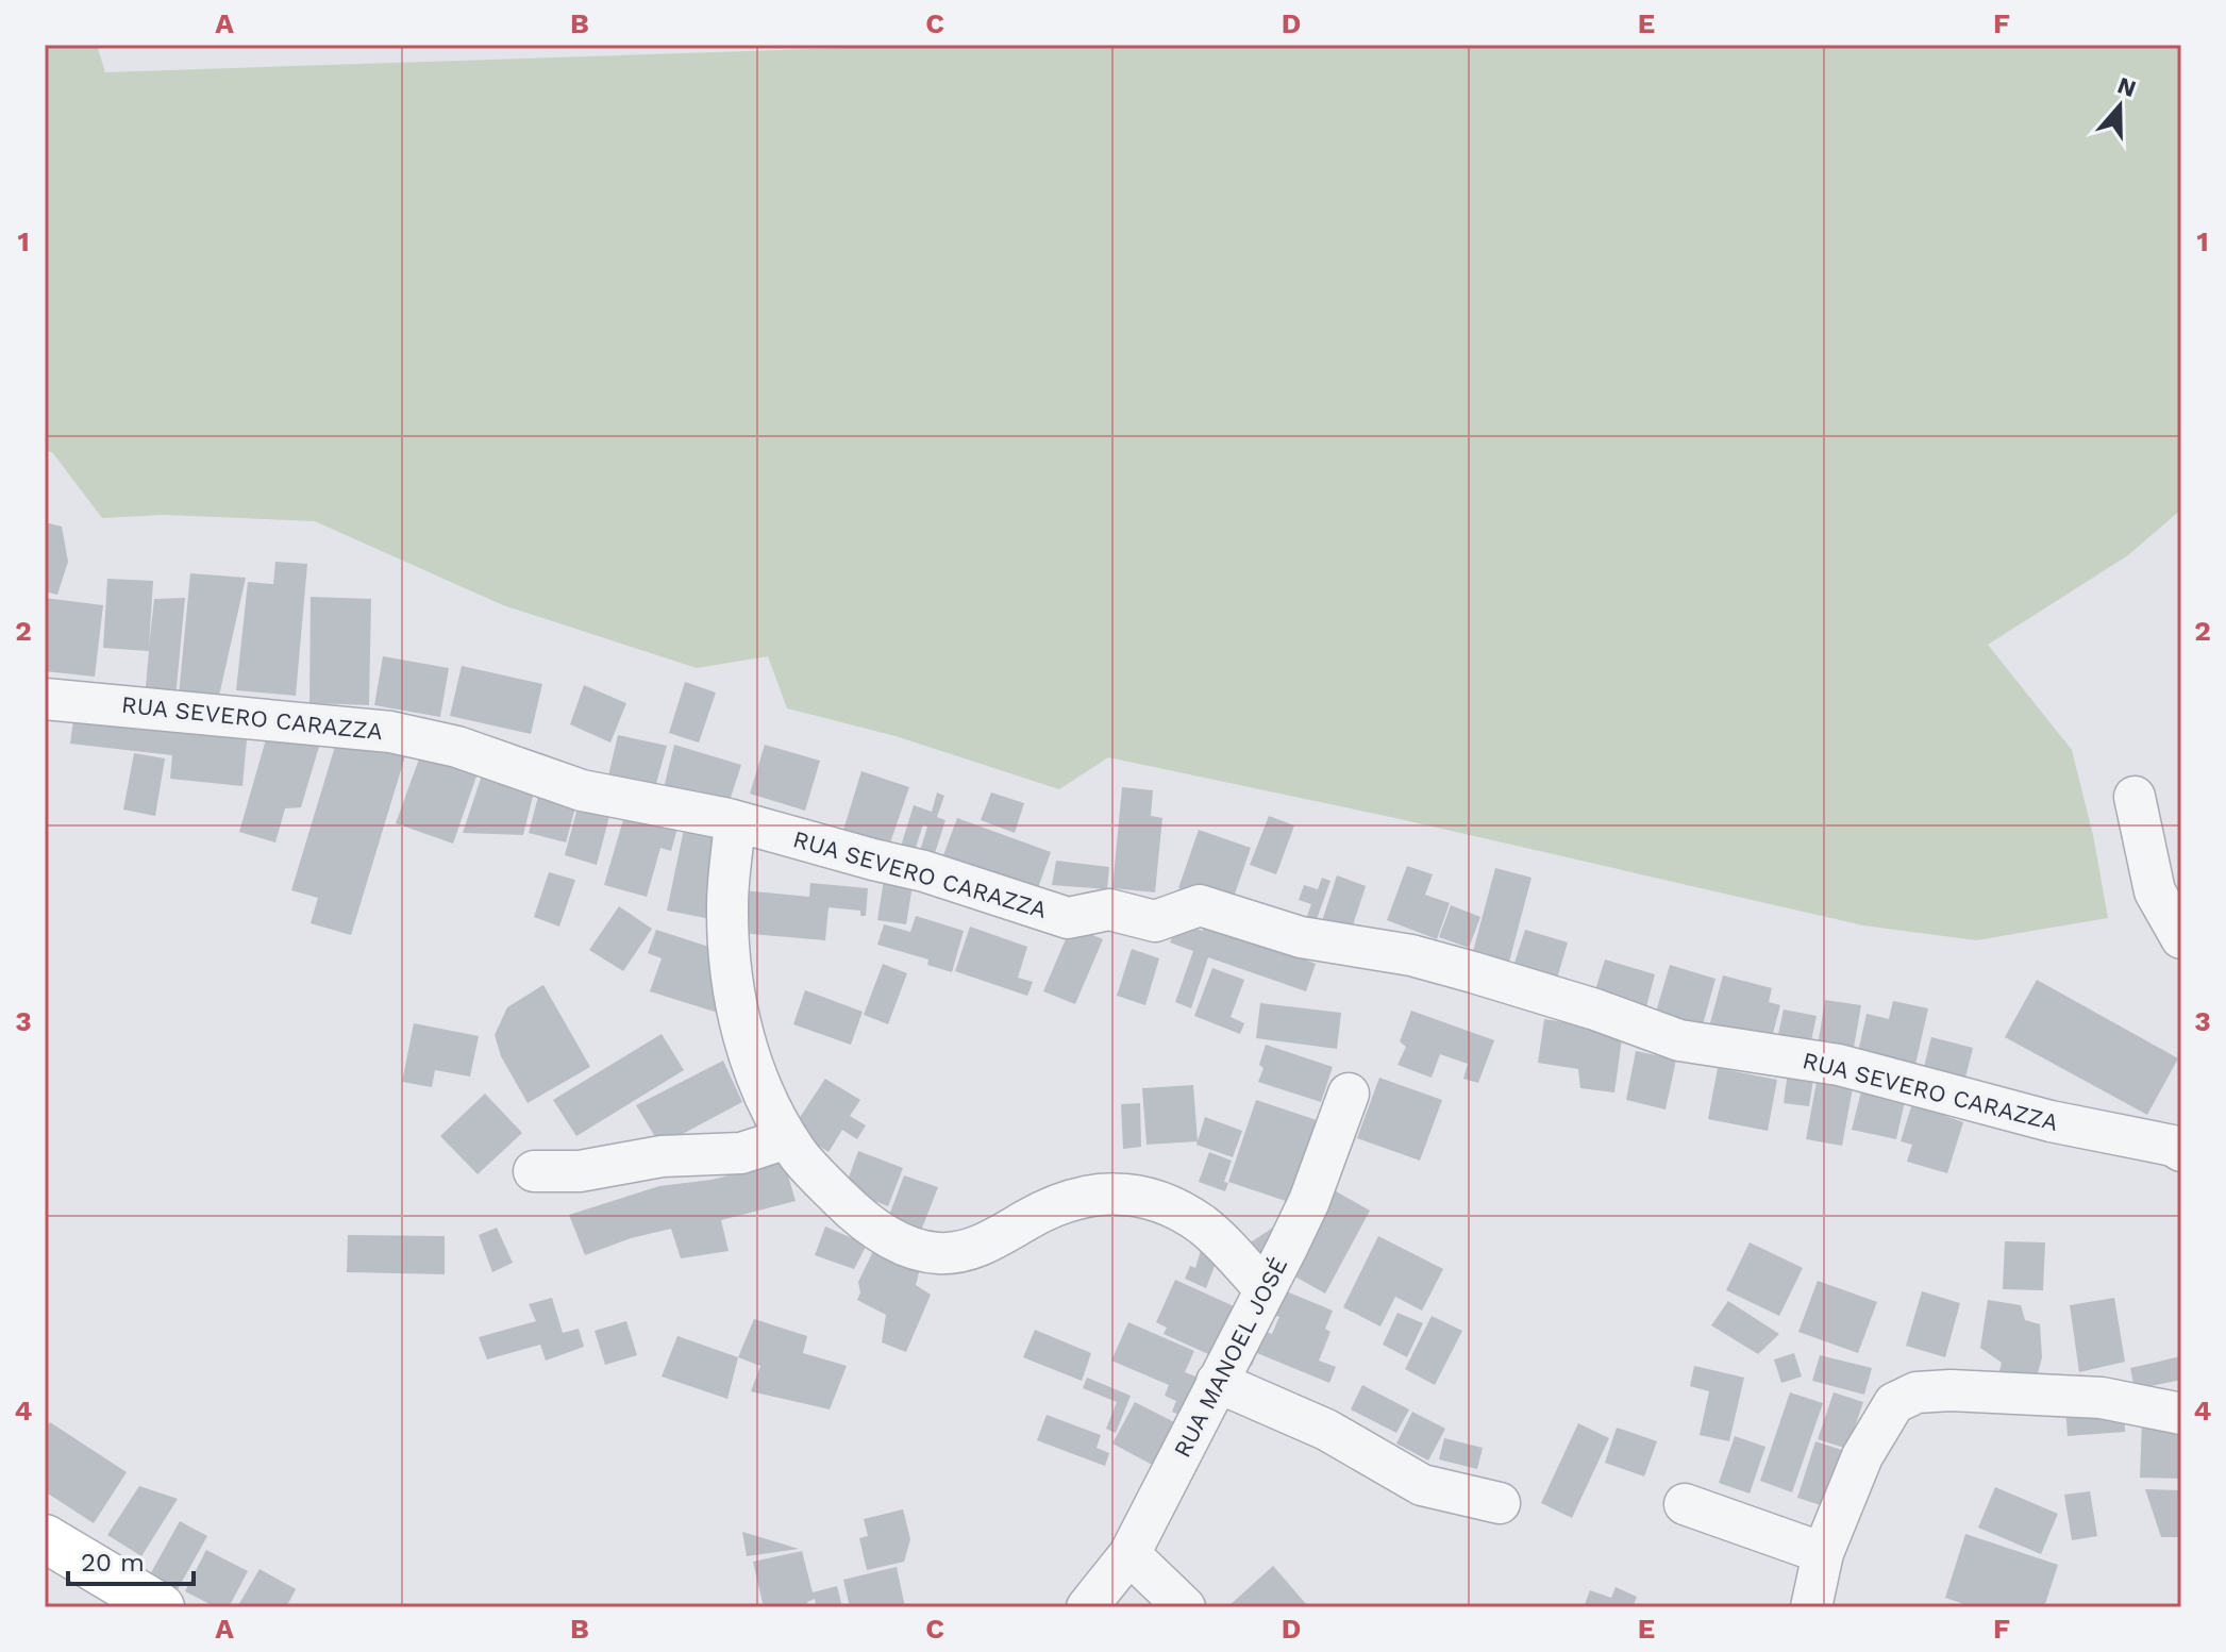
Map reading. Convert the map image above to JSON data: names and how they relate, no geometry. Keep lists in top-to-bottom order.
{
  "streets": {
    "street": ["RUA SEVERO CARAZZA", "RUA MANOEL JOSÉ"]
  },
  "scale_bar": "20 m",
  "north": "top",
  "grid": {
    "columns": [
      "A",
      "B",
      "C",
      "D",
      "E",
      "F"
    ],
    "rows": [
      "1",
      "2",
      "3",
      "4"
    ]
  }
}
